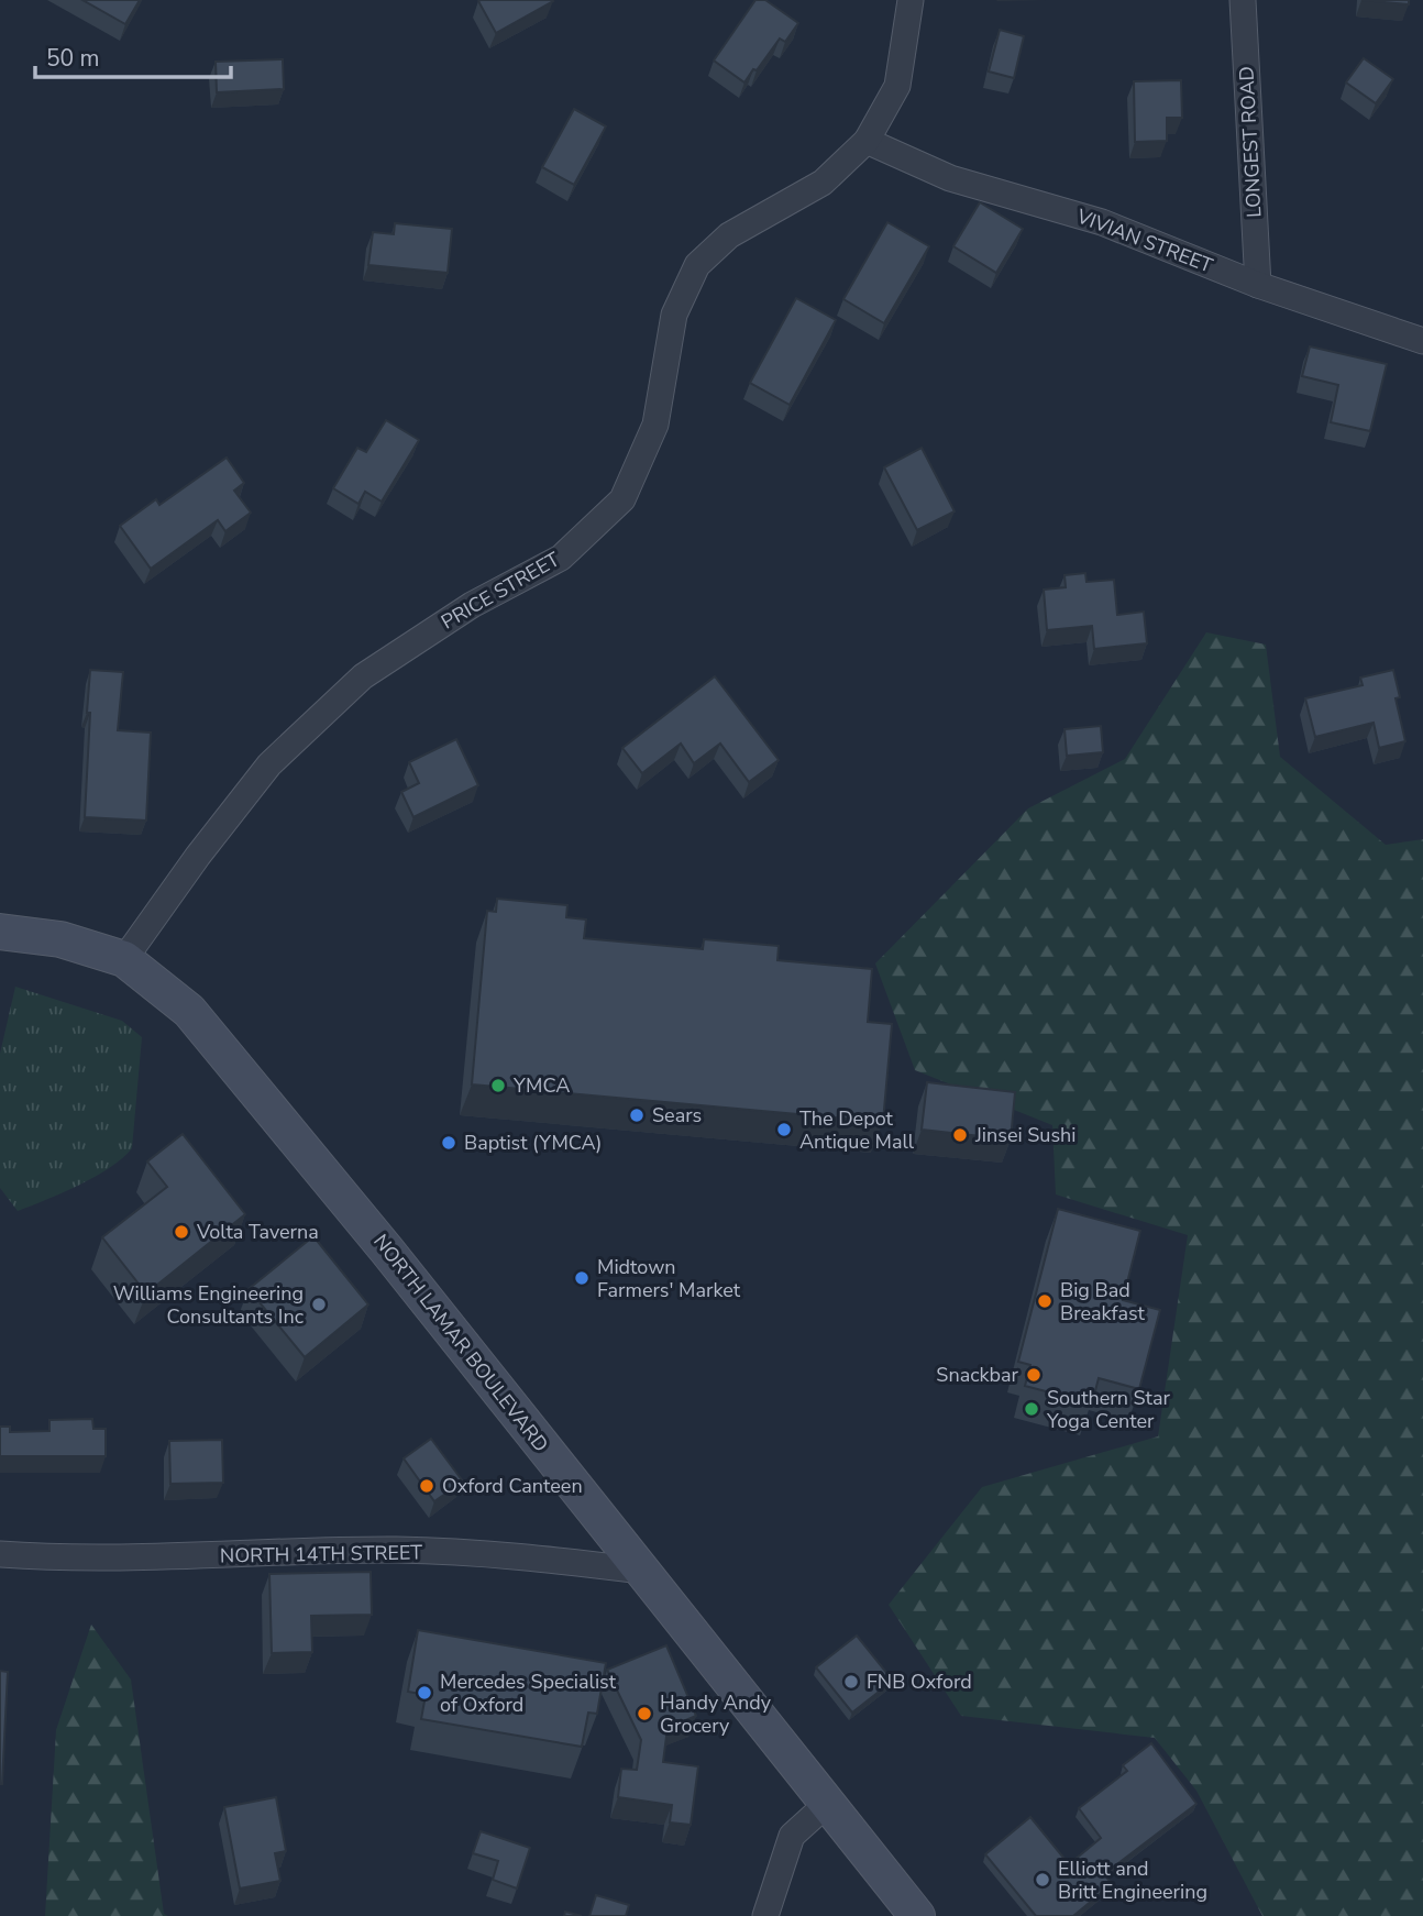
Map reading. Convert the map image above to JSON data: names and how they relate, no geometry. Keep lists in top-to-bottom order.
{
  "streets": {
    "street": [
      "LONGEST ROAD",
      "VIVIAN STREET",
      "PRICE STREET",
      "NORTH LAMAR BOULEVARD",
      "NORTH 14TH STREET"
    ]
  },
  "crossings": [
    ["LONGEST ROAD", "VIVIAN STREET"],
    ["VIVIAN STREET", "PRICE STREET"],
    ["PRICE STREET", "NORTH LAMAR BOULEVARD"],
    ["NORTH LAMAR BOULEVARD", "NORTH 14TH STREET"]
  ],
  "places": [
    "YMCA",
    "Sears",
    "The Depot Antique Mall",
    "Jinsei Sushi",
    "Baptist (YMCA)",
    "Volta Taverna",
    "Midtown Farmers' Market",
    "Big Bad Breakfast",
    "Williams Engineering Consultants Inc",
    "Snackbar",
    "Southern Star Yoga Center",
    "Oxford Canteen",
    "FNB Oxford",
    "Mercedes Specialist of Oxford",
    "Handy Andy Grocery",
    "Elliott and Britt Engineering"
  ],
  "scale_bar": "50 m"
}
